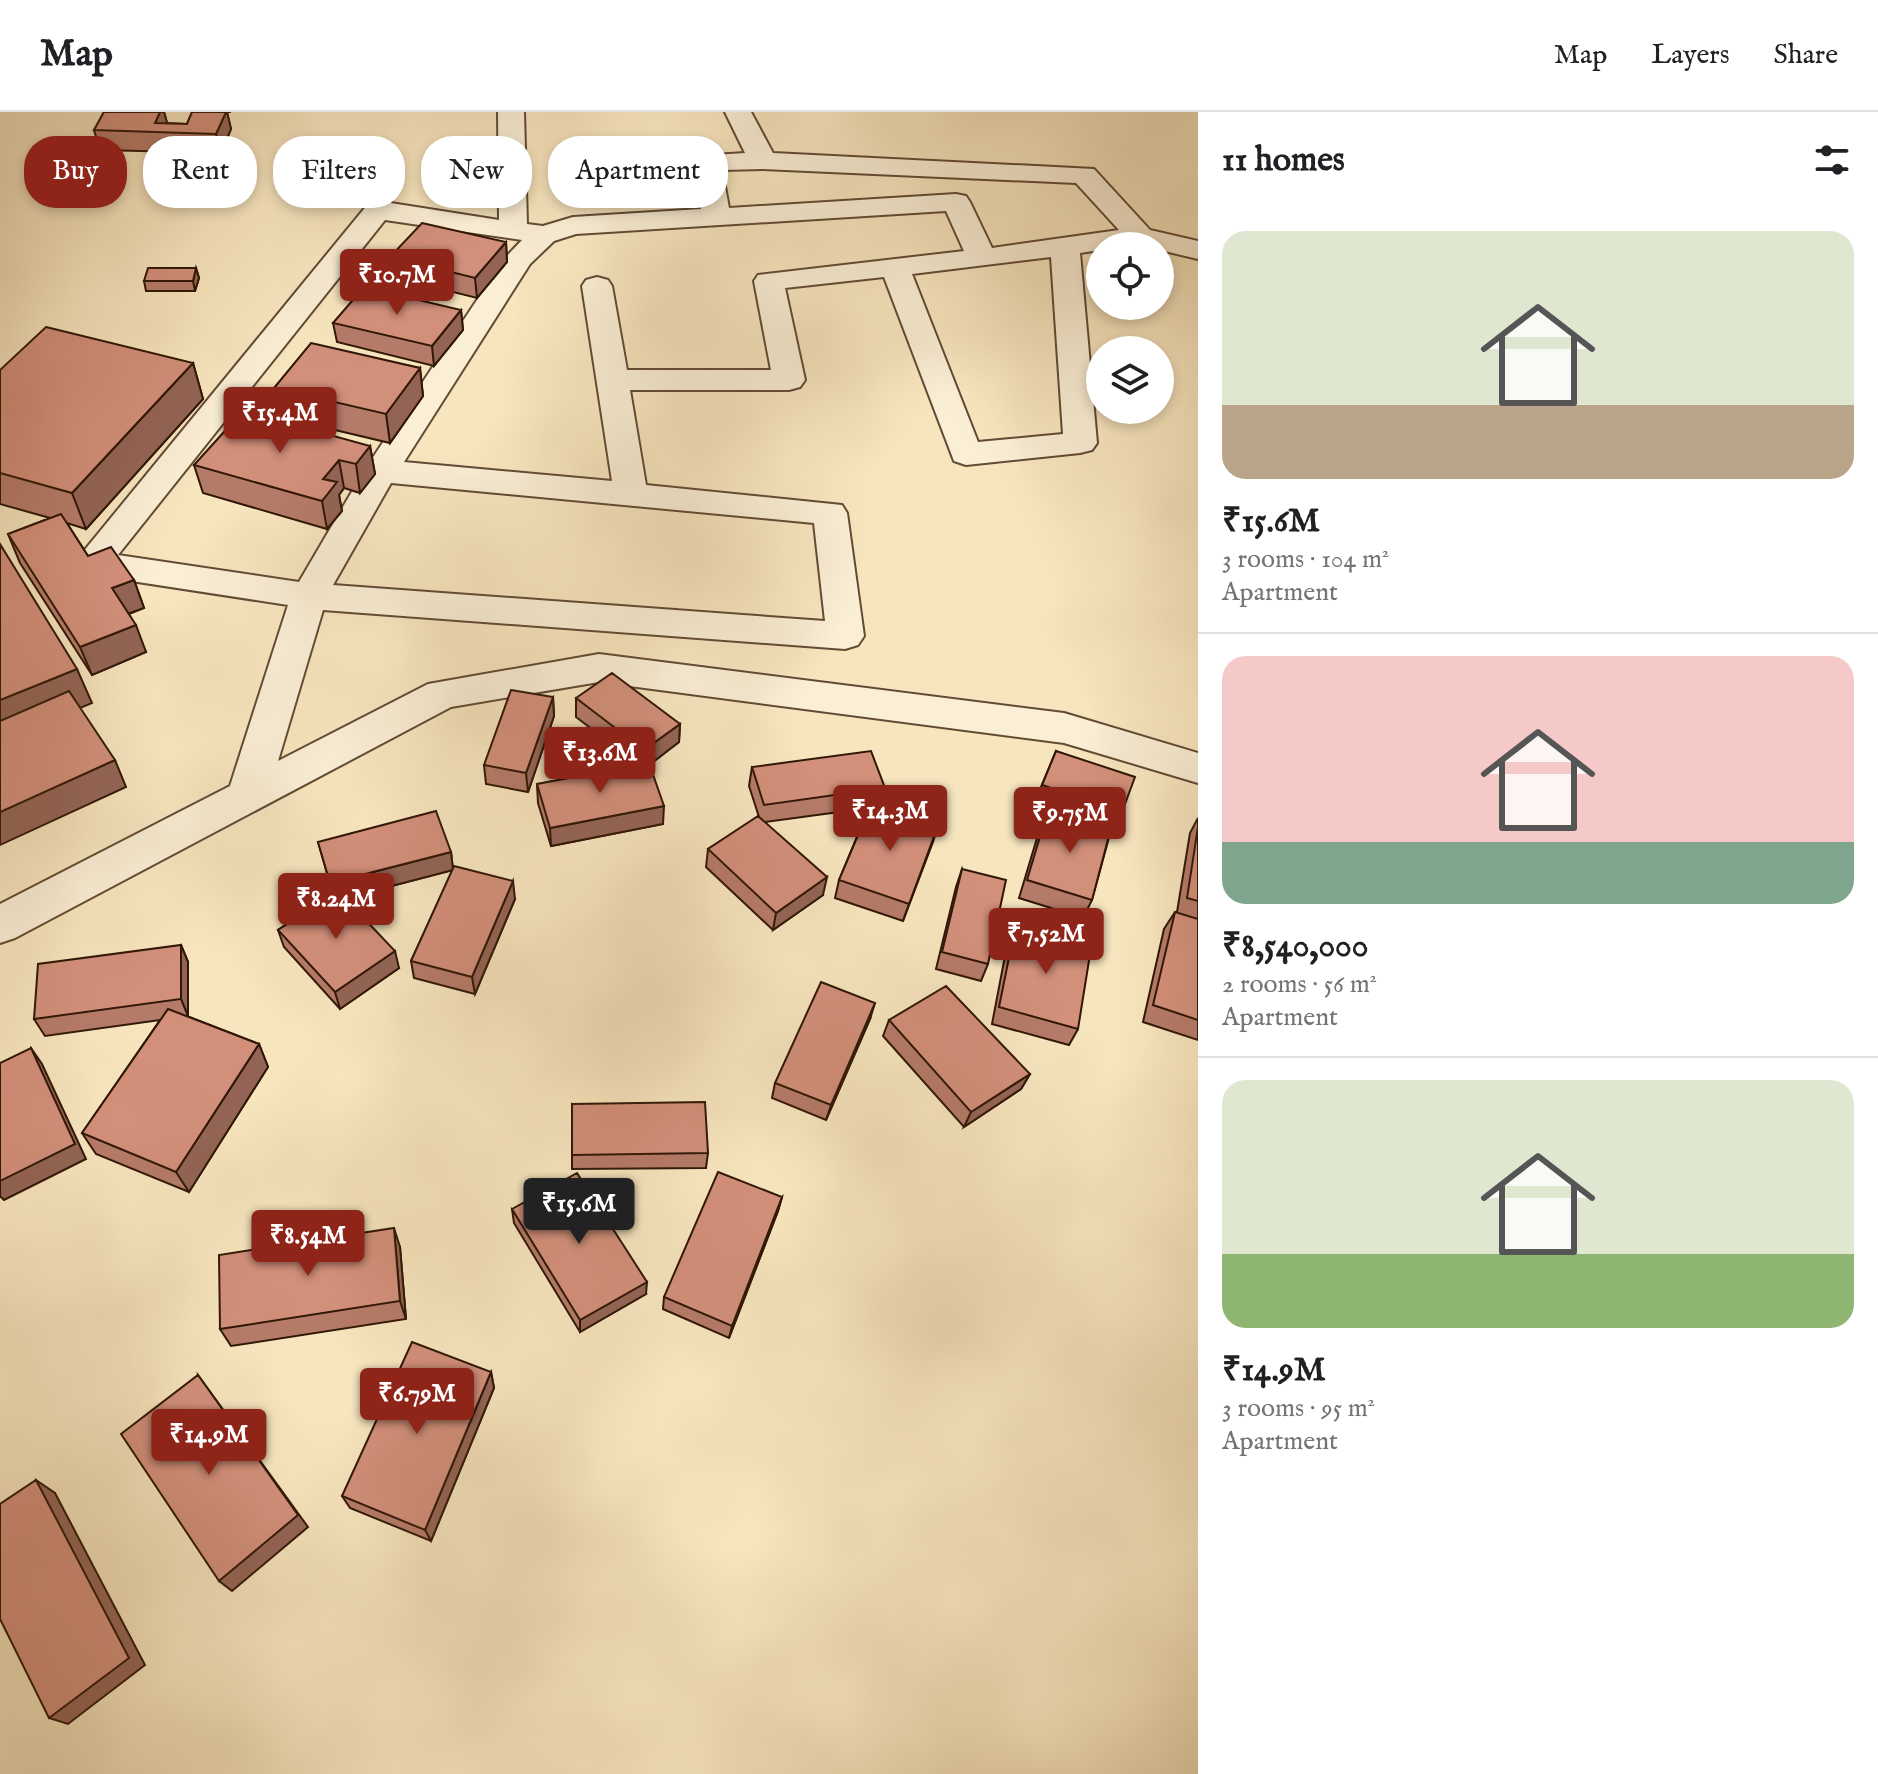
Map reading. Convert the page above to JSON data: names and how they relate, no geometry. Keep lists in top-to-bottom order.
{
  "page": {
    "header": "Map",
    "nav": ["Map", "Layers", "Share"],
    "heading": "11 homes",
    "chip": [
      "Buy",
      "Rent",
      "Filters",
      "New",
      "Apartment"
    ],
    "list": [
      {
        "name": "₹15.6M",
        "note": "3 rooms · 104 m² · Apartment"
      },
      {
        "name": "₹8,540,000",
        "note": "2 rooms · 56 m² · Apartment"
      },
      {
        "name": "₹14.9M",
        "note": "3 rooms · 95 m² · Apartment"
      }
    ],
    "price": [
      "₹10.7M",
      "₹15.4M",
      "₹13.6M",
      "₹14.3M",
      "₹9.75M",
      "₹8.24M",
      "₹7.52M",
      "₹15.6M",
      "₹8.54M",
      "₹6.79M",
      "₹14.9M"
    ]
  }
}
